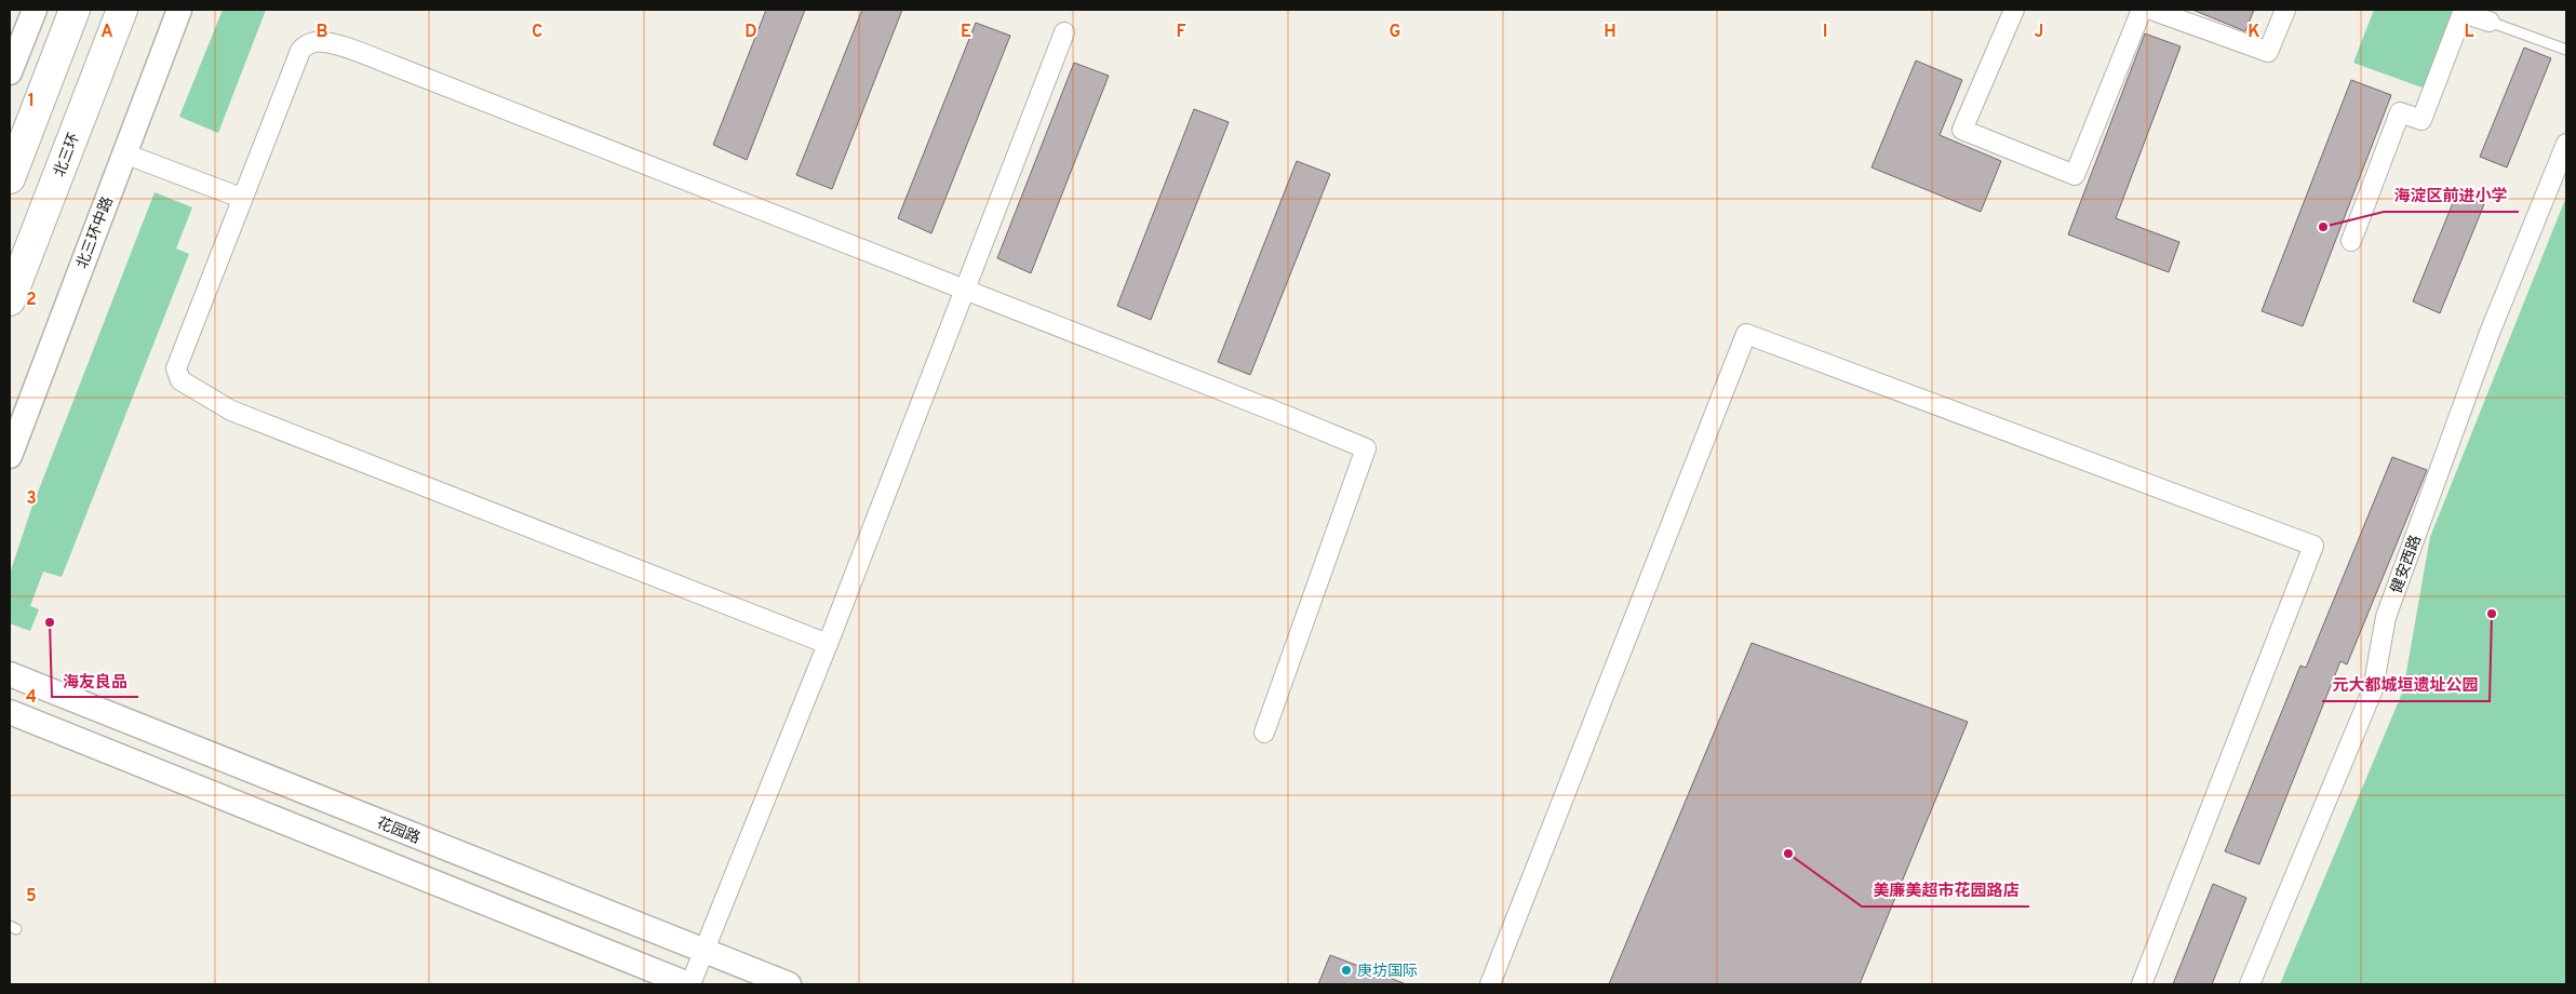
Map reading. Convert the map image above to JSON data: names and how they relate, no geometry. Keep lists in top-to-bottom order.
{
  "streets": {
    "highway": ["北三环"],
    "street": ["北三环中路", "健安西路", "花园路"]
  },
  "places": [
    "海淀区前进小学",
    "元大都城垣遗址公园",
    "海友良品",
    "美廉美超市花园路店",
    "庚坊国际"
  ],
  "grid": {
    "columns": [
      "A",
      "B",
      "C",
      "D",
      "E",
      "F",
      "G",
      "H",
      "I",
      "J",
      "K",
      "L"
    ],
    "rows": [
      "1",
      "2",
      "3",
      "4",
      "5"
    ]
  }
}
